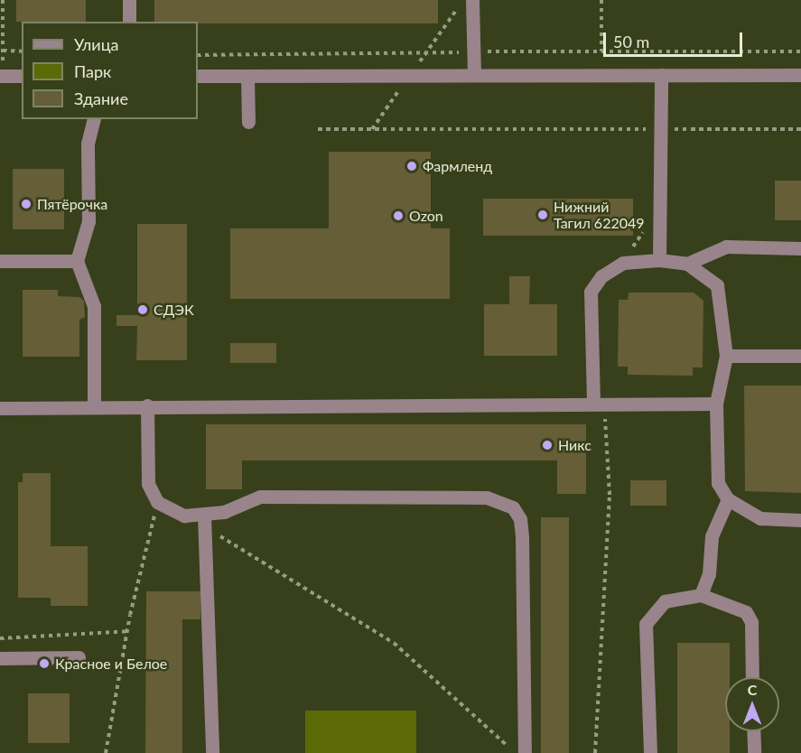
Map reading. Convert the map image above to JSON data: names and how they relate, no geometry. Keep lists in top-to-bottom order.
{
  "places": [
    "Фармленд",
    "Пятёрочка",
    "Нижний Тагил 622049",
    "Ozon",
    "СДЭК",
    "Никс",
    "Красное и Белое"
  ],
  "legend": ["Улица", "Парк", "Здание"],
  "scale_bar": "50 m",
  "north": "top"
}
